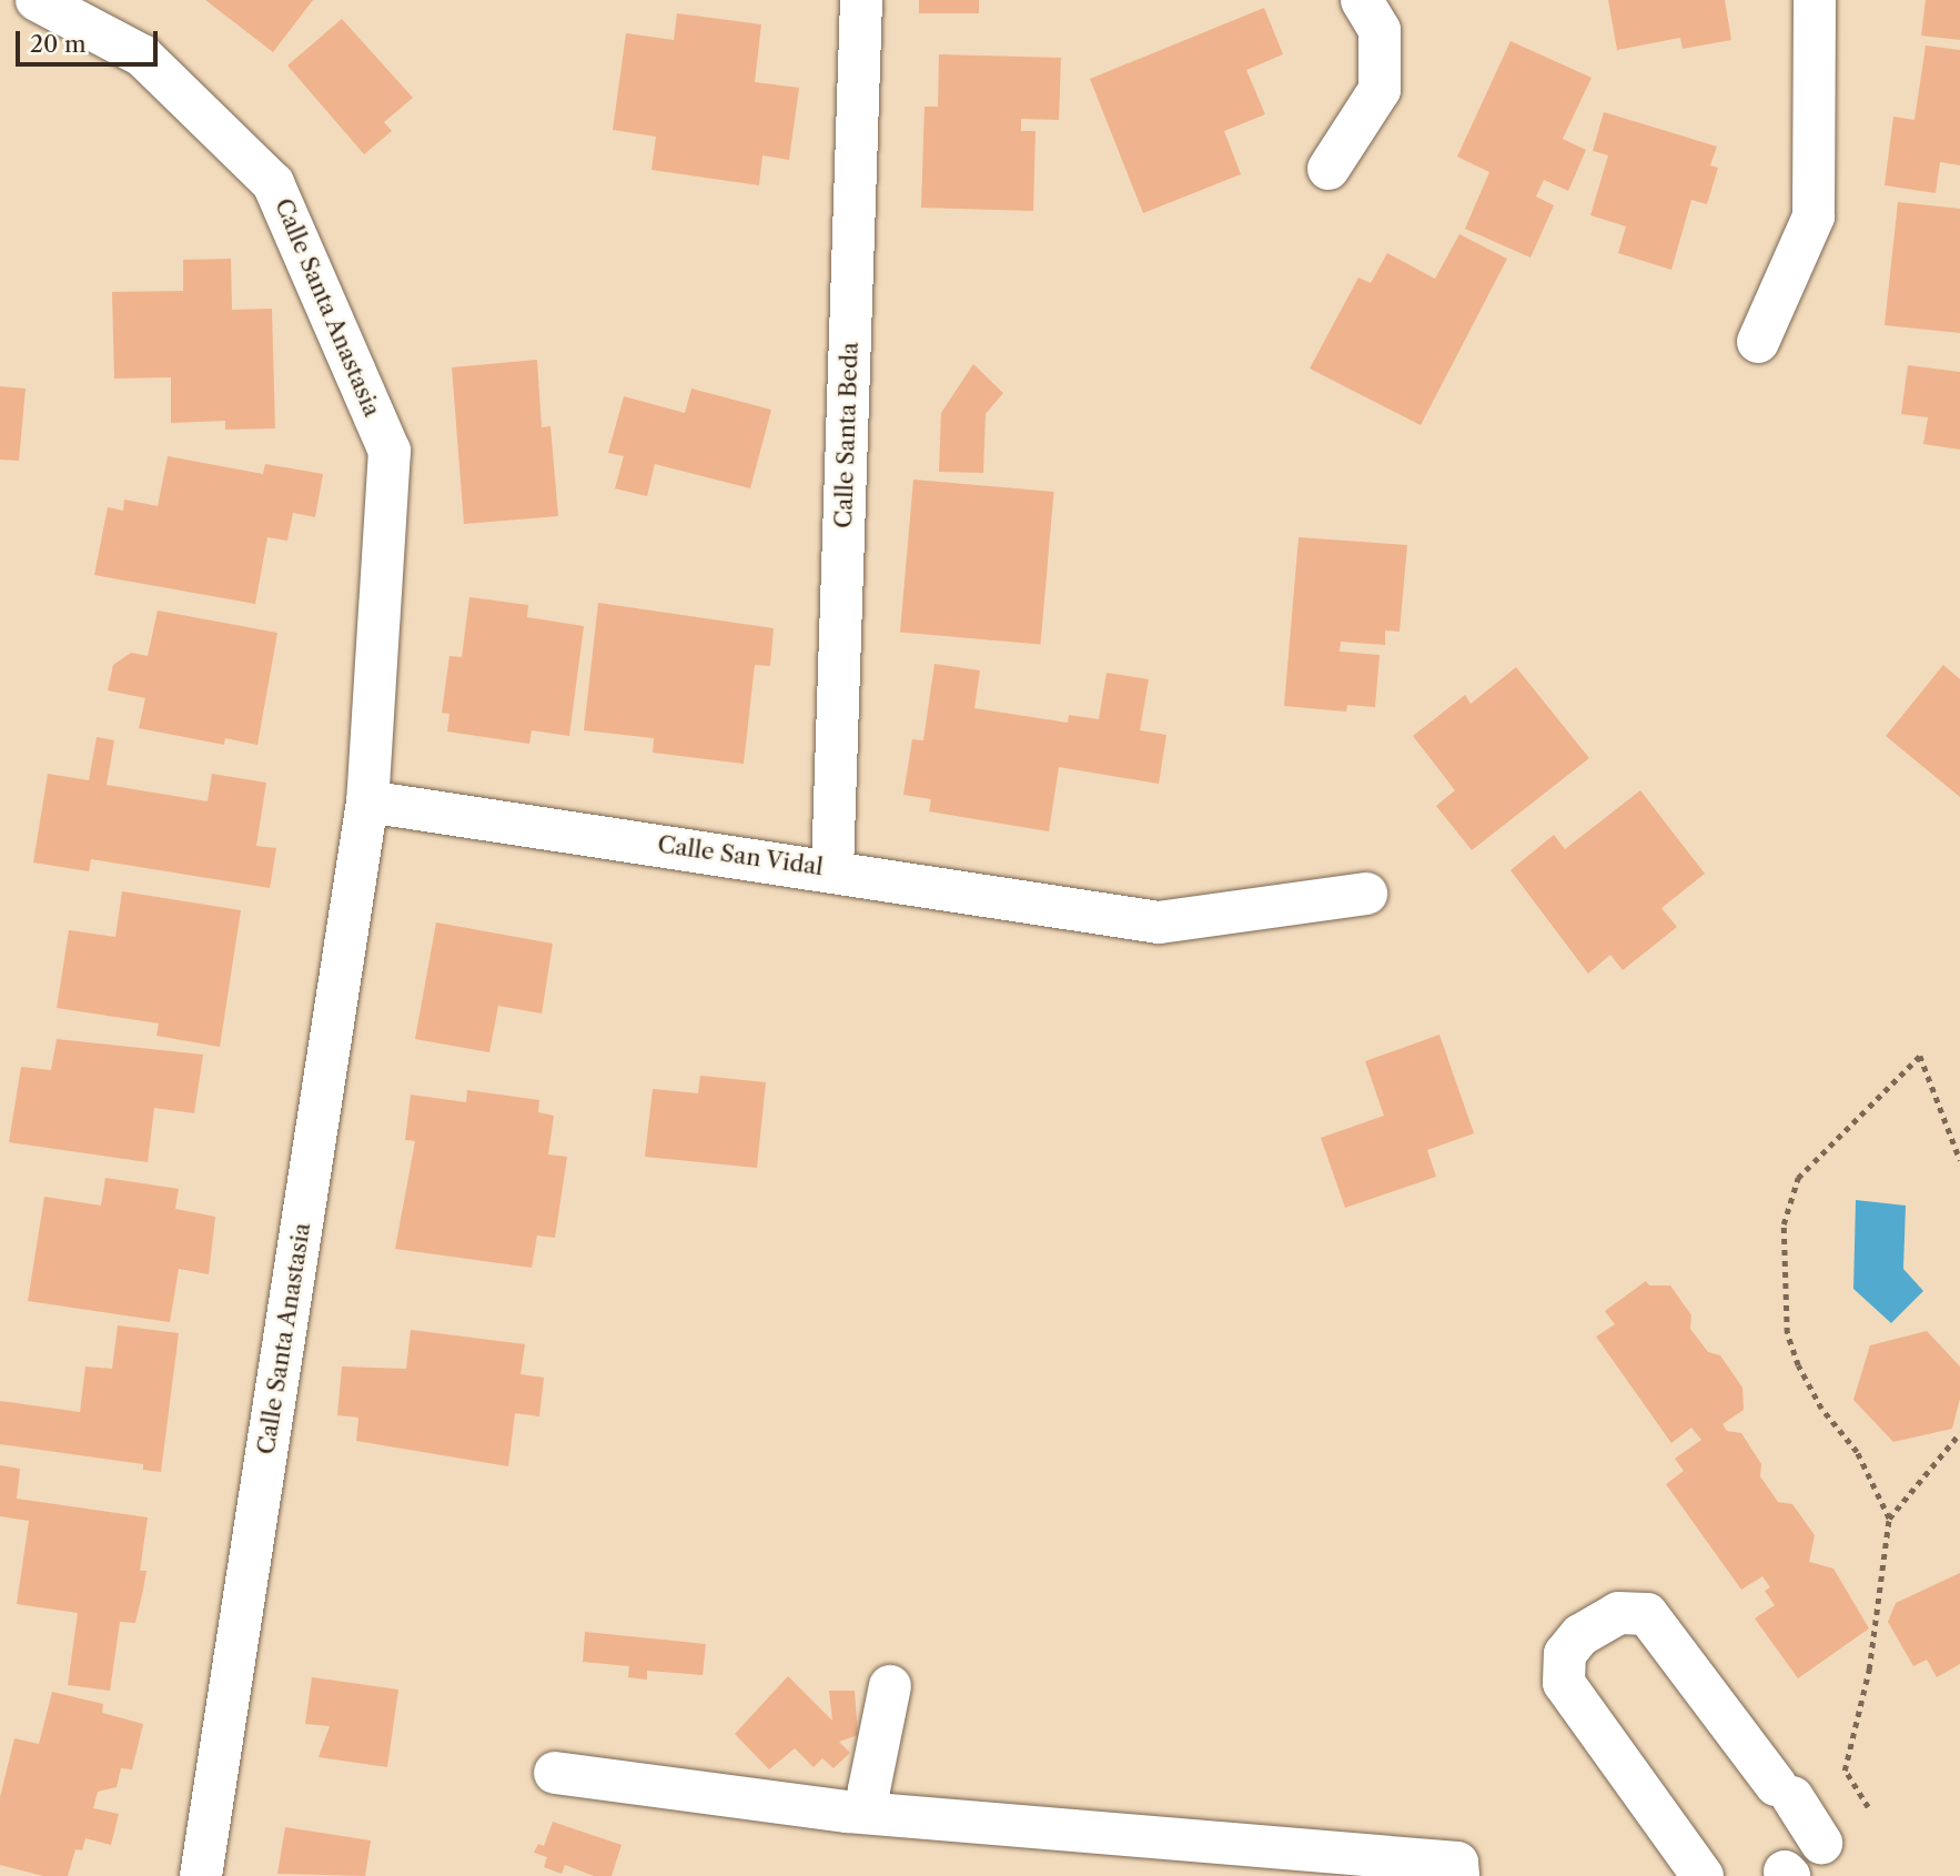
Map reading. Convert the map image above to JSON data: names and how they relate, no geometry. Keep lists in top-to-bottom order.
{
  "streets": {
    "street": ["Calle Santa Anastasia", "Calle Santa Beda", "Calle San Vidal"]
  },
  "crossings": [
    ["Calle Santa Anastasia", "Calle San Vidal"],
    ["Calle Santa Beda", "Calle San Vidal"]
  ],
  "scale_bar": "20 m"
}
